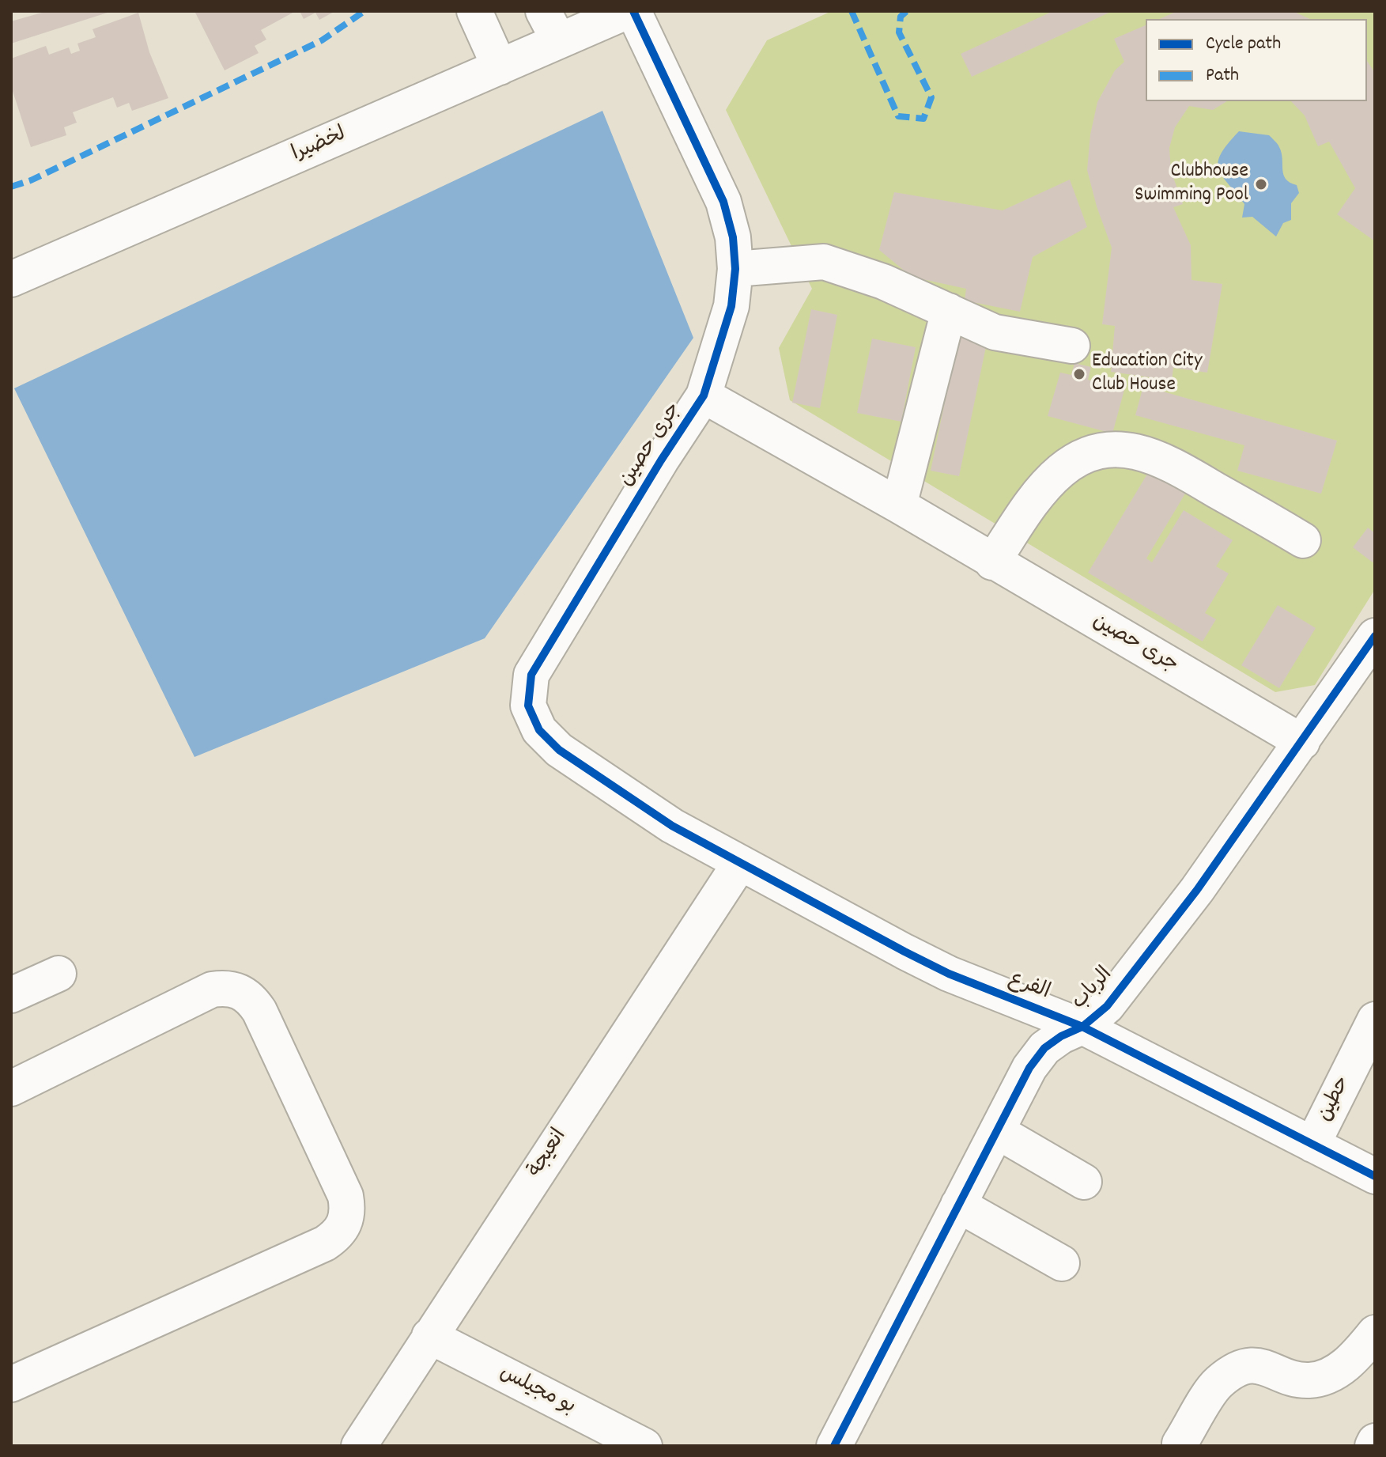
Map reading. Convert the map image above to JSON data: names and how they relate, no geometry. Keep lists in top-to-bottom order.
{
  "streets": {
    "street": [
      "لخضيرا",
      "جرى حصين",
      "الفرع",
      "الرباب",
      "حطين",
      "انعيجة",
      "بو مجيلس"
    ]
  },
  "crossings": [
    ["جرى حصين", "الفرع"],
    ["جرى حصين", "الرباب"],
    ["الفرع", "الرباب"],
    ["الفرع", "حطين"],
    ["الفرع", "انعيجة"],
    ["انعيجة", "بو مجيلس"]
  ],
  "places": ["Clubhouse Swimming Pool", "Education City Club House"],
  "legend": ["Cycle path", "Path"]
}
